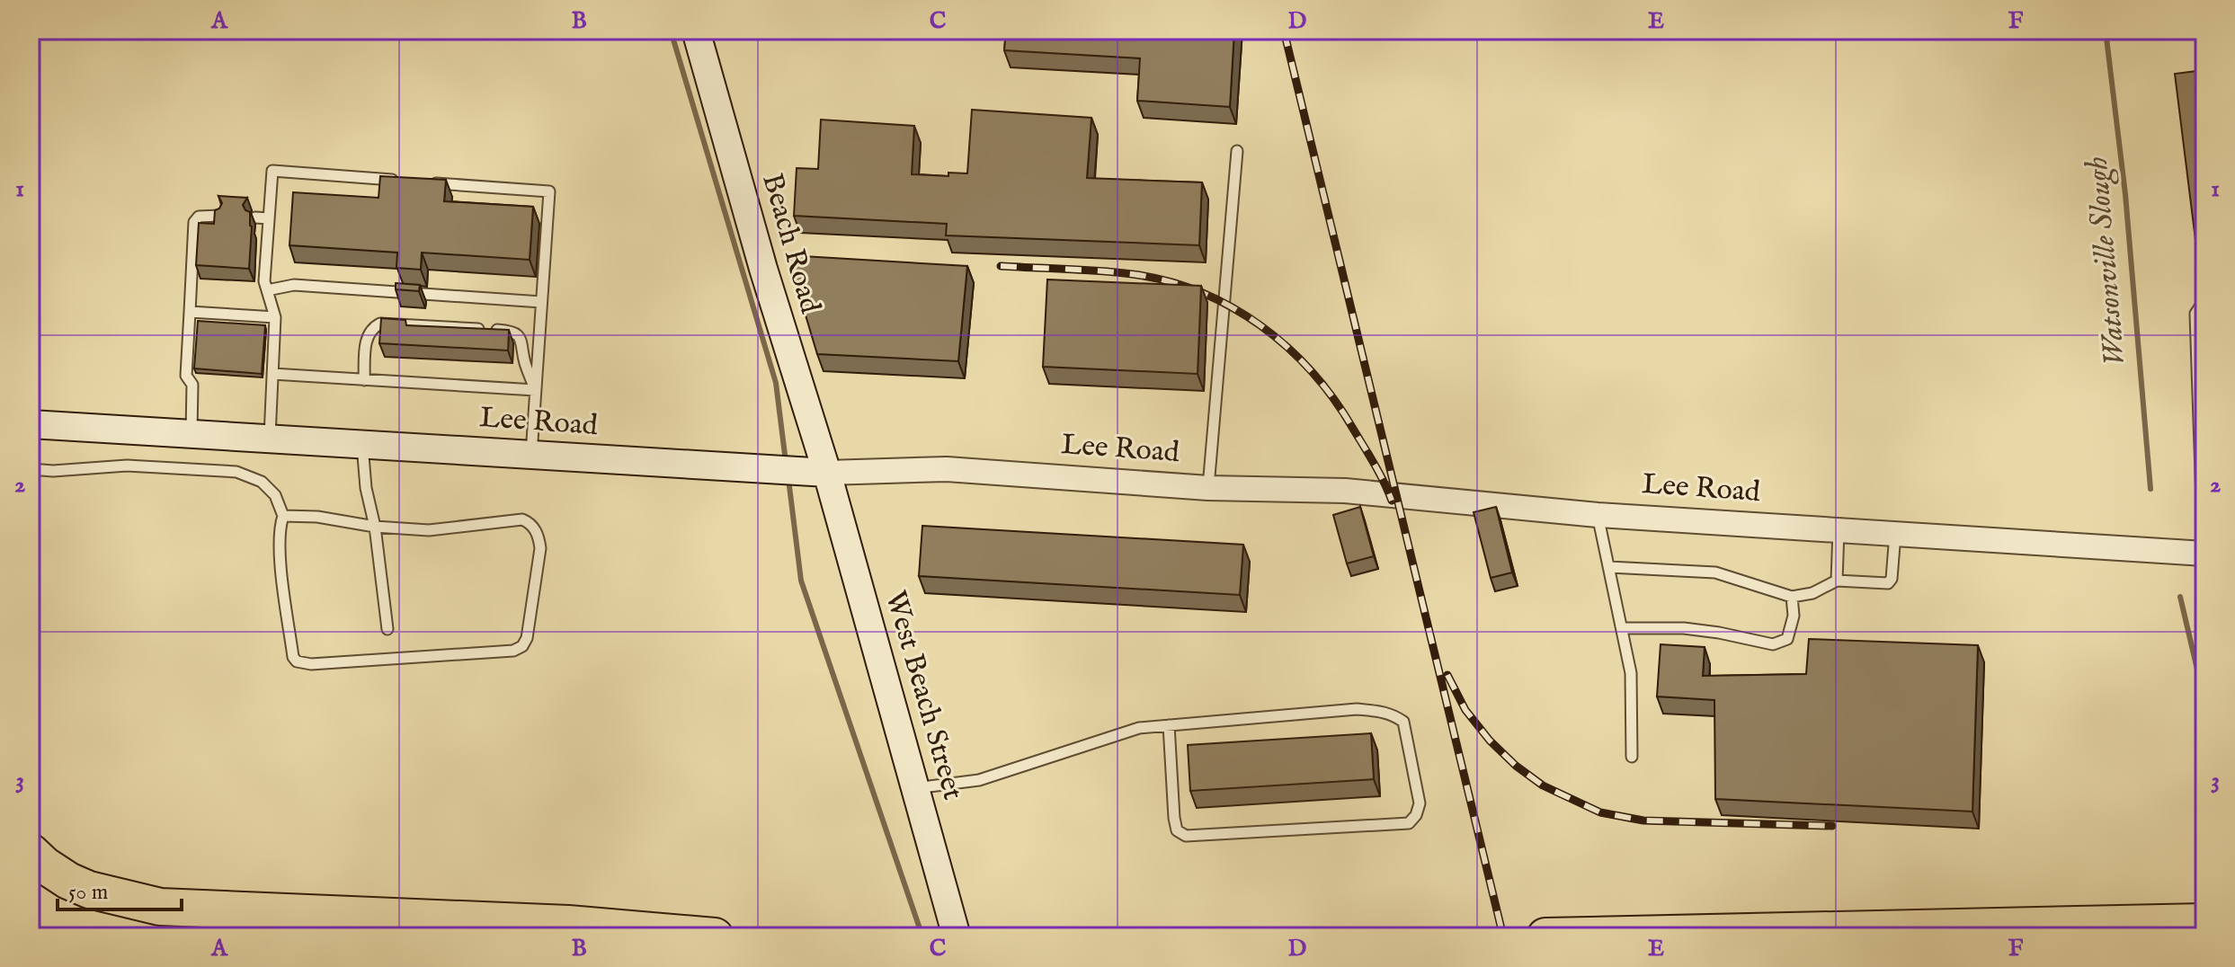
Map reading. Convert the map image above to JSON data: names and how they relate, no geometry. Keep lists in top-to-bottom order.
{
  "streets": {
    "main road": ["Beach Road", "Lee Road", "West Beach Street"]
  },
  "crossings": [
    ["Beach Road", "Lee Road"],
    ["Beach Road", "West Beach Street"],
    ["Lee Road", "West Beach Street"]
  ],
  "water": ["Watsonville Slough"],
  "scale_bar": "50 m",
  "grid": {
    "columns": [
      "A",
      "B",
      "C",
      "D",
      "E",
      "F"
    ],
    "rows": ["1", "2", "3"]
  }
}
